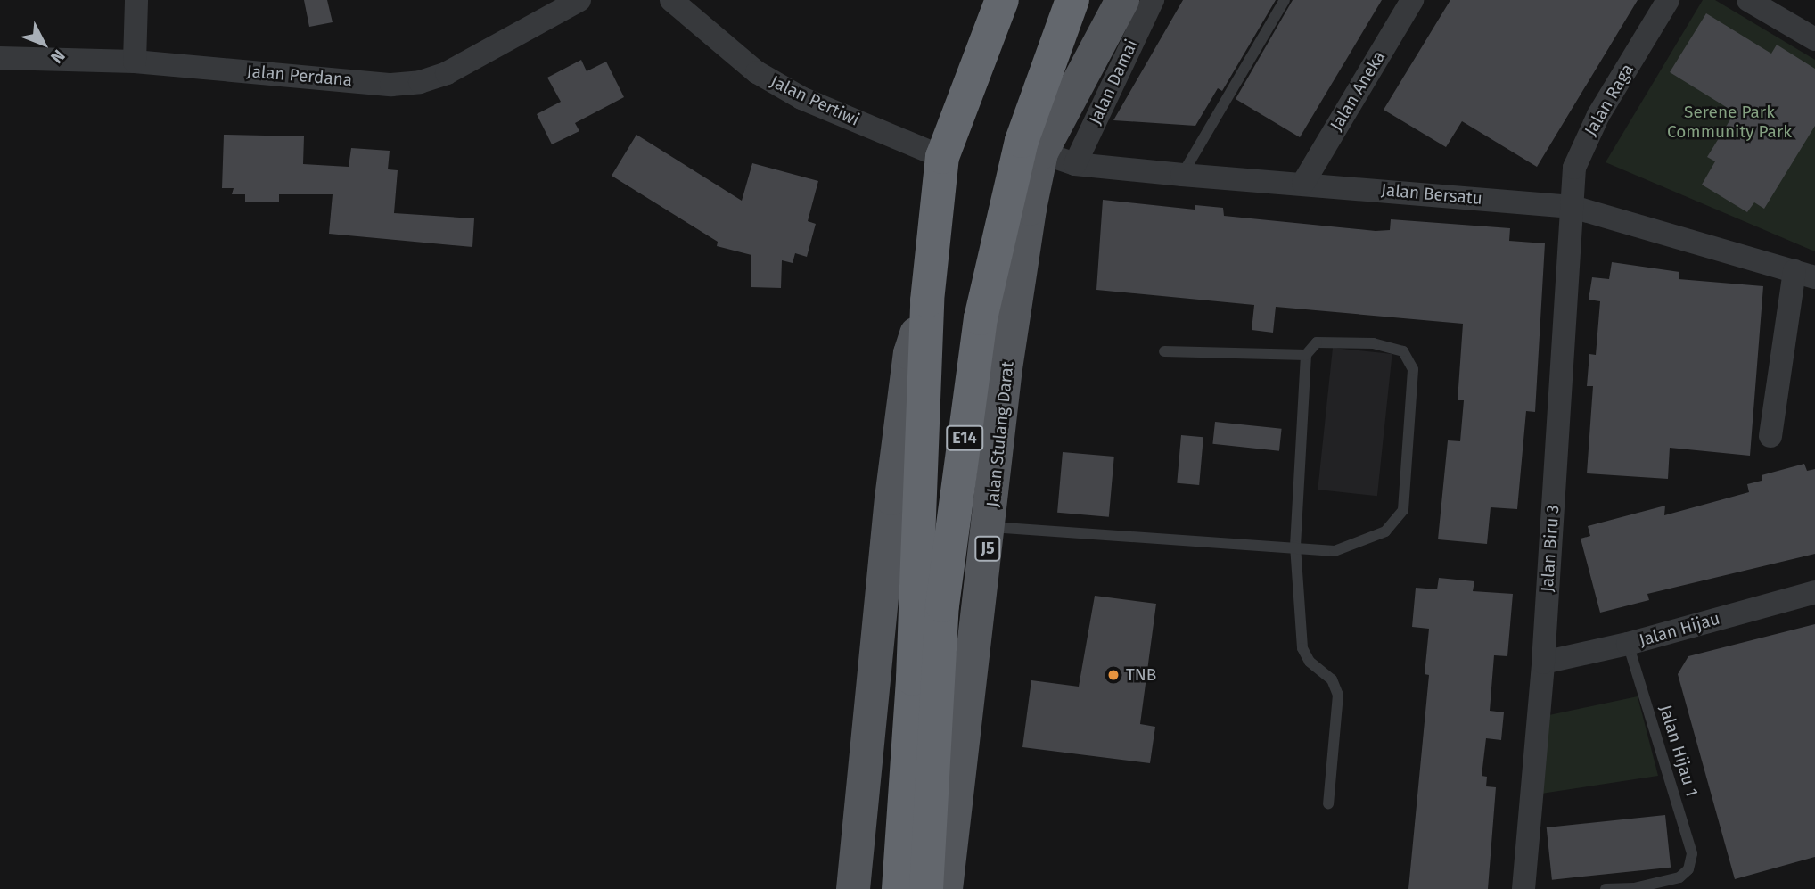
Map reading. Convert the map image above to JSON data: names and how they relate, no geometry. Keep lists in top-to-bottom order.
{
  "streets": {
    "highway": ["E14"],
    "main road": ["Jalan Stulang Darat", "J5"],
    "street": [
      "Jalan Perdana",
      "Jalan Damai",
      "Jalan Aneka",
      "Jalan Raga",
      "Jalan Pertiwi",
      "Jalan Bersatu",
      "Jalan Biru 3",
      "Jalan Hijau"
    ],
    "lane": ["Jalan Hijau 1"]
  },
  "crossings": [
    ["Jalan Damai", "Jalan Bersatu"],
    ["Jalan Aneka", "Jalan Bersatu"],
    ["Jalan Raga", "Jalan Bersatu"],
    ["Jalan Raga", "Jalan Biru 3"],
    ["Jalan Pertiwi", "E14"],
    ["Jalan Bersatu", "Jalan Stulang Darat"],
    ["Jalan Bersatu", "Jalan Biru 3"],
    ["Jalan Biru 3", "Jalan Hijau"],
    ["Jalan Hijau", "Jalan Hijau 1"]
  ],
  "parks": ["Serene Park Community Park"],
  "places": ["TNB"],
  "north": "bottom right"
}
